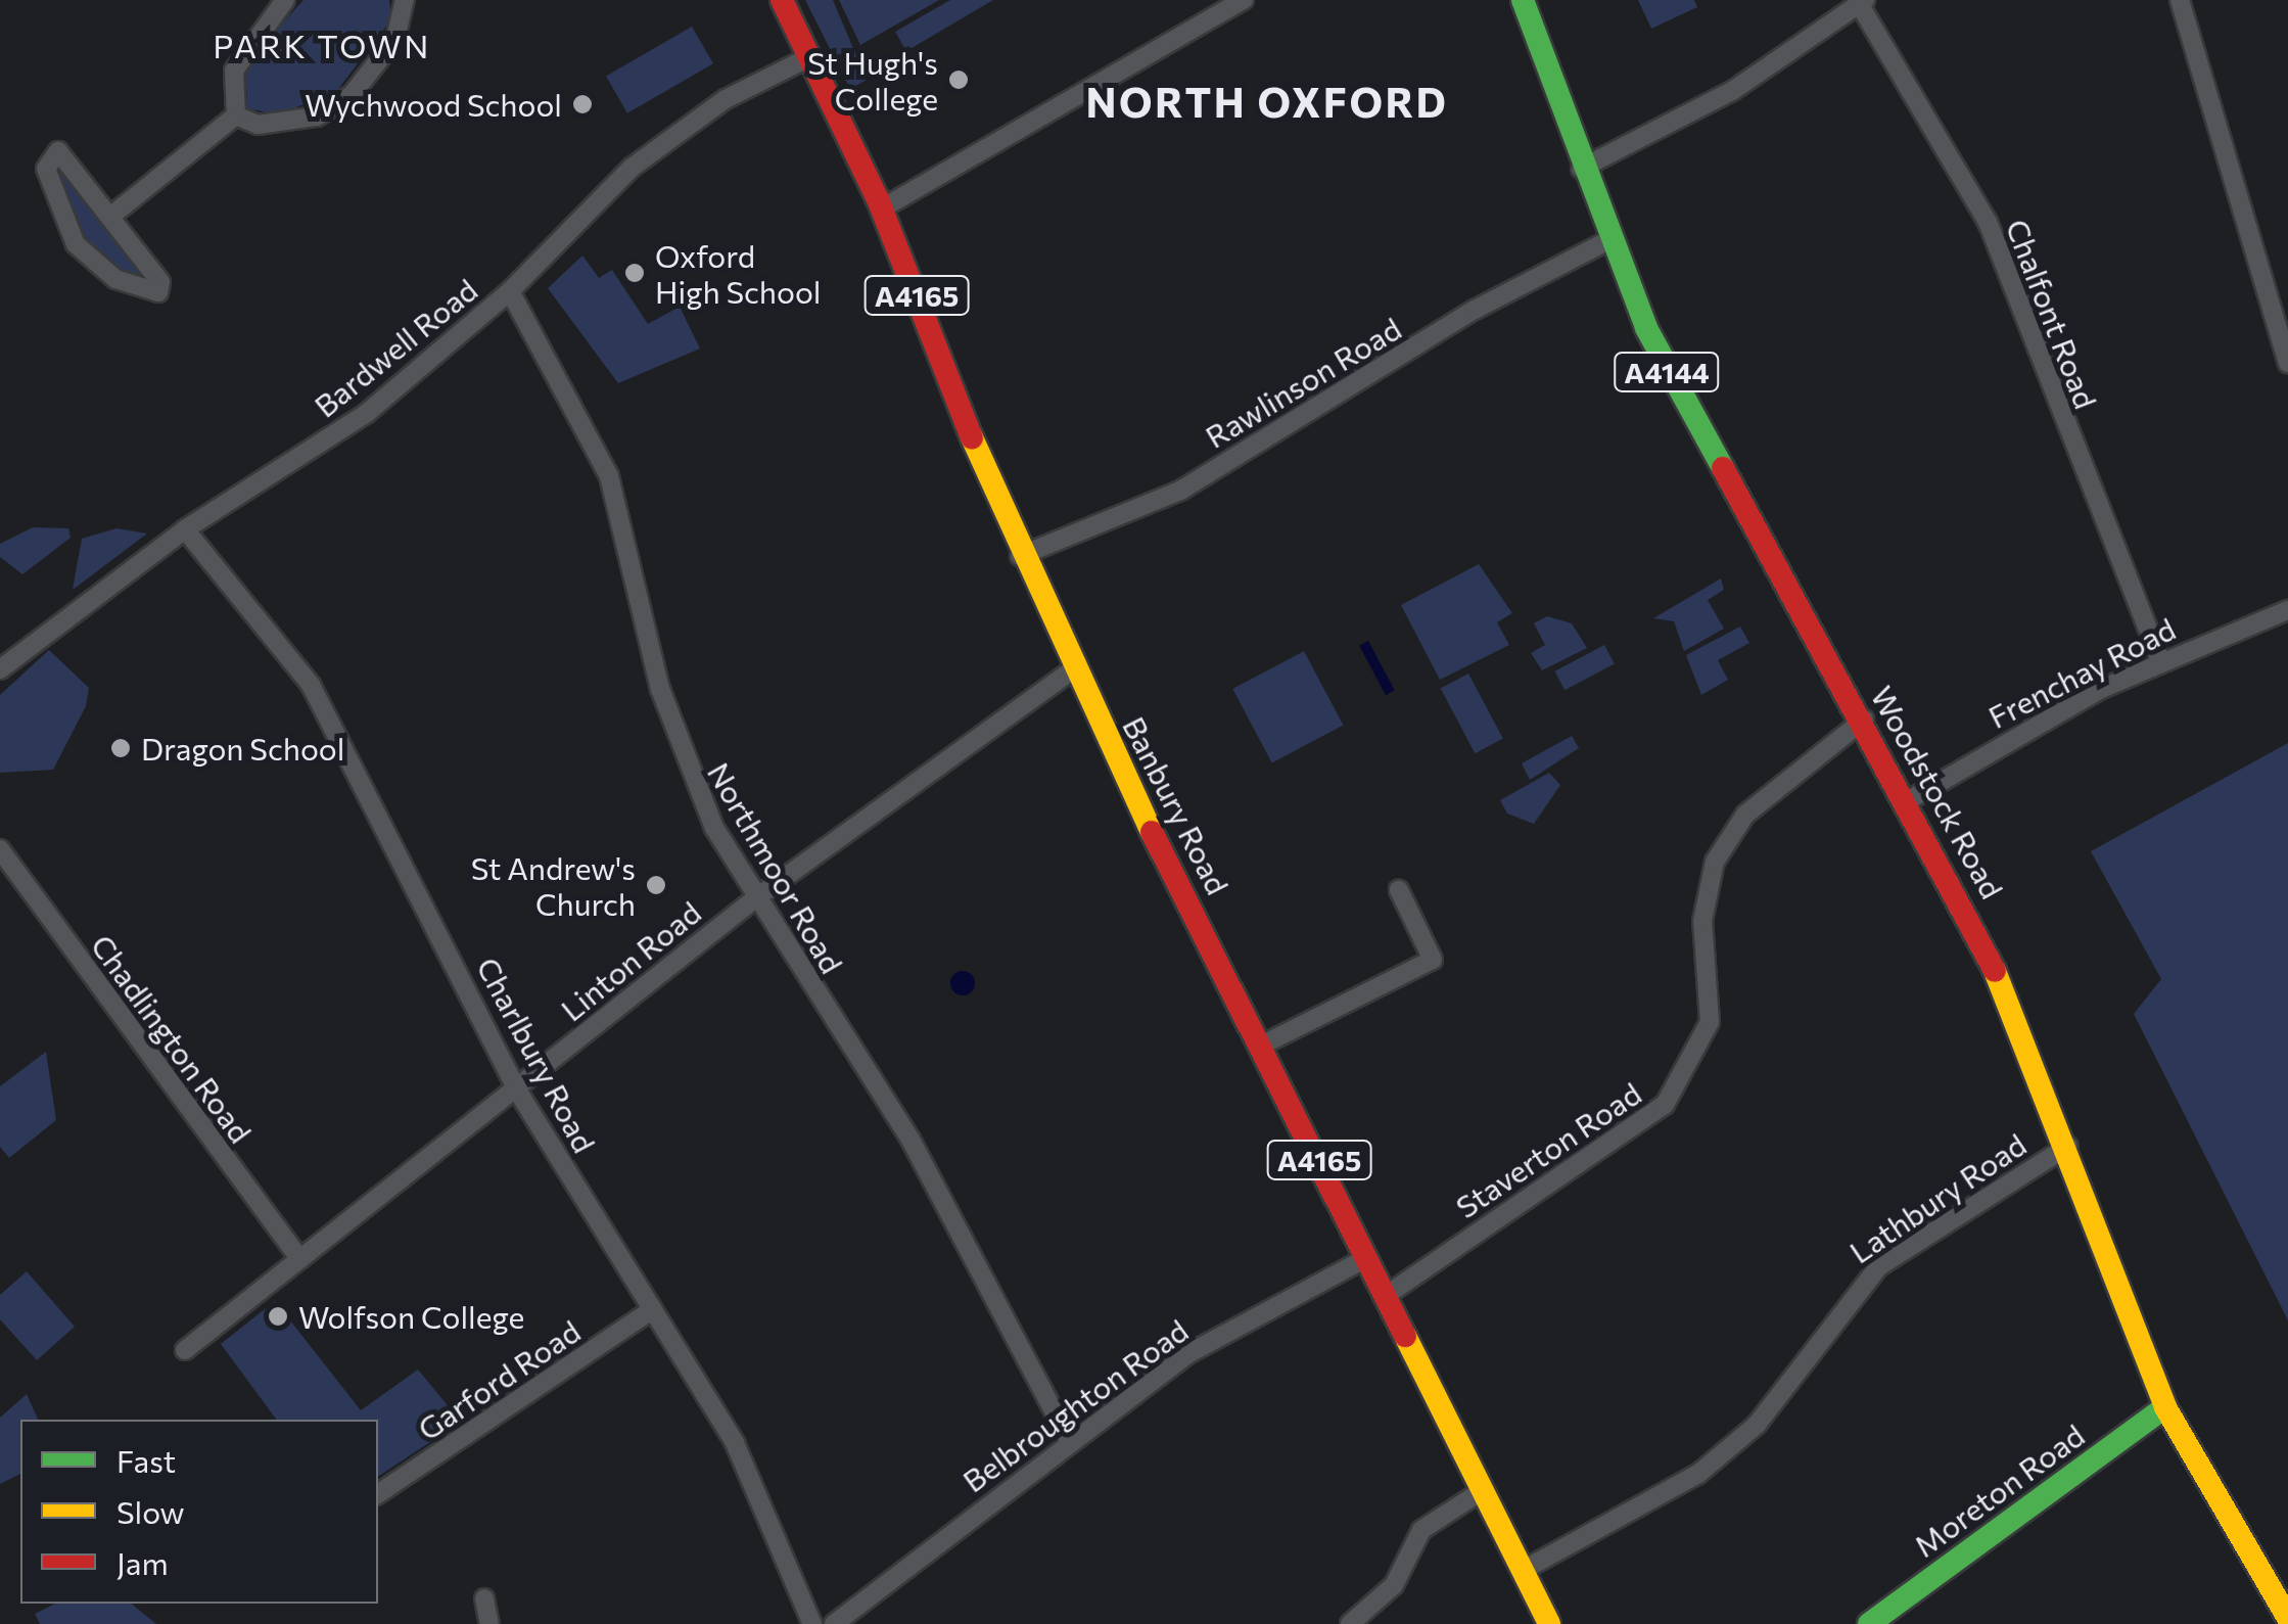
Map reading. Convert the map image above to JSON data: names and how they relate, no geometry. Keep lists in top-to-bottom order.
{
  "streets": {
    "main road": [
      "A4165",
      "A4144",
      "Woodstock Road",
      "Banbury Road",
      "Moreton Road"
    ],
    "street": [
      "Chalfont Road",
      "Bardwell Road",
      "Rawlinson Road",
      "Frenchay Road",
      "Northmoor Road",
      "Linton Road",
      "Chadlington Road",
      "Charlbury Road",
      "Staverton Road",
      "Lathbury Road",
      "Garford Road",
      "Belbroughton Road"
    ]
  },
  "crossings": [
    ["Chalfont Road", "Frenchay Road"],
    ["Bardwell Road", "Banbury Road"],
    ["Bardwell Road", "Northmoor Road"],
    ["Bardwell Road", "Charlbury Road"],
    ["Rawlinson Road", "Woodstock Road"],
    ["Rawlinson Road", "Banbury Road"],
    ["Frenchay Road", "Woodstock Road"],
    ["Woodstock Road", "Staverton Road"],
    ["Woodstock Road", "Lathbury Road"],
    ["Woodstock Road", "Moreton Road"],
    ["Banbury Road", "Linton Road"],
    ["Banbury Road", "Staverton Road"],
    ["Banbury Road", "Lathbury Road"],
    ["Banbury Road", "Belbroughton Road"],
    ["Northmoor Road", "Linton Road"],
    ["Northmoor Road", "Belbroughton Road"],
    ["Linton Road", "Chadlington Road"],
    ["Linton Road", "Charlbury Road"],
    ["Charlbury Road", "Garford Road"]
  ],
  "districts": ["PARK TOWN", "NORTH OXFORD"],
  "places": [
    "St Hugh's College",
    "Wychwood School",
    "Oxford High School",
    "Dragon School",
    "St Andrew's Church",
    "Wolfson College"
  ],
  "legend": ["Fast", "Slow", "Jam"]
}
